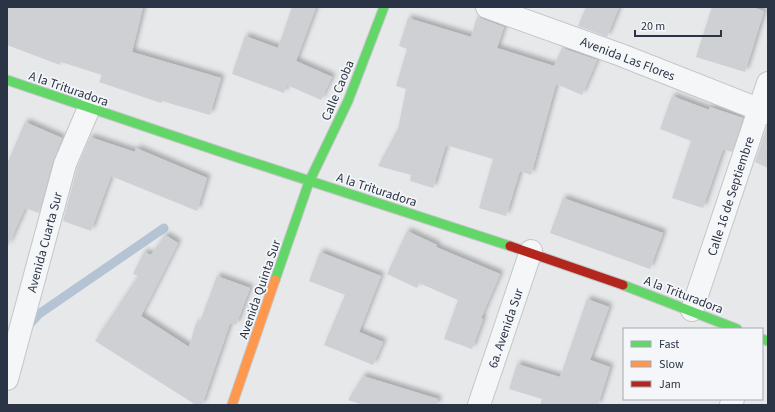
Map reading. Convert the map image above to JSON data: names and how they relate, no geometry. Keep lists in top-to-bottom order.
{
  "streets": {
    "street": [
      "Avenida Las Flores",
      "A la Trituradora",
      "Calle Caoba",
      "Calle 16 de Septiembre",
      "Avenida Cuarta Sur",
      "Avenida Quinta Sur",
      "6a. Avenida Sur"
    ]
  },
  "crossings": [
    ["Avenida Las Flores", "Calle 16 de Septiembre"],
    ["A la Trituradora", "Calle Caoba"],
    ["A la Trituradora", "Calle 16 de Septiembre"],
    ["A la Trituradora", "Avenida Cuarta Sur"],
    ["A la Trituradora", "Avenida Quinta Sur"],
    ["A la Trituradora", "6a. Avenida Sur"],
    ["Calle Caoba", "Avenida Quinta Sur"]
  ],
  "legend": ["Fast", "Slow", "Jam"],
  "scale_bar": "20 m"
}
